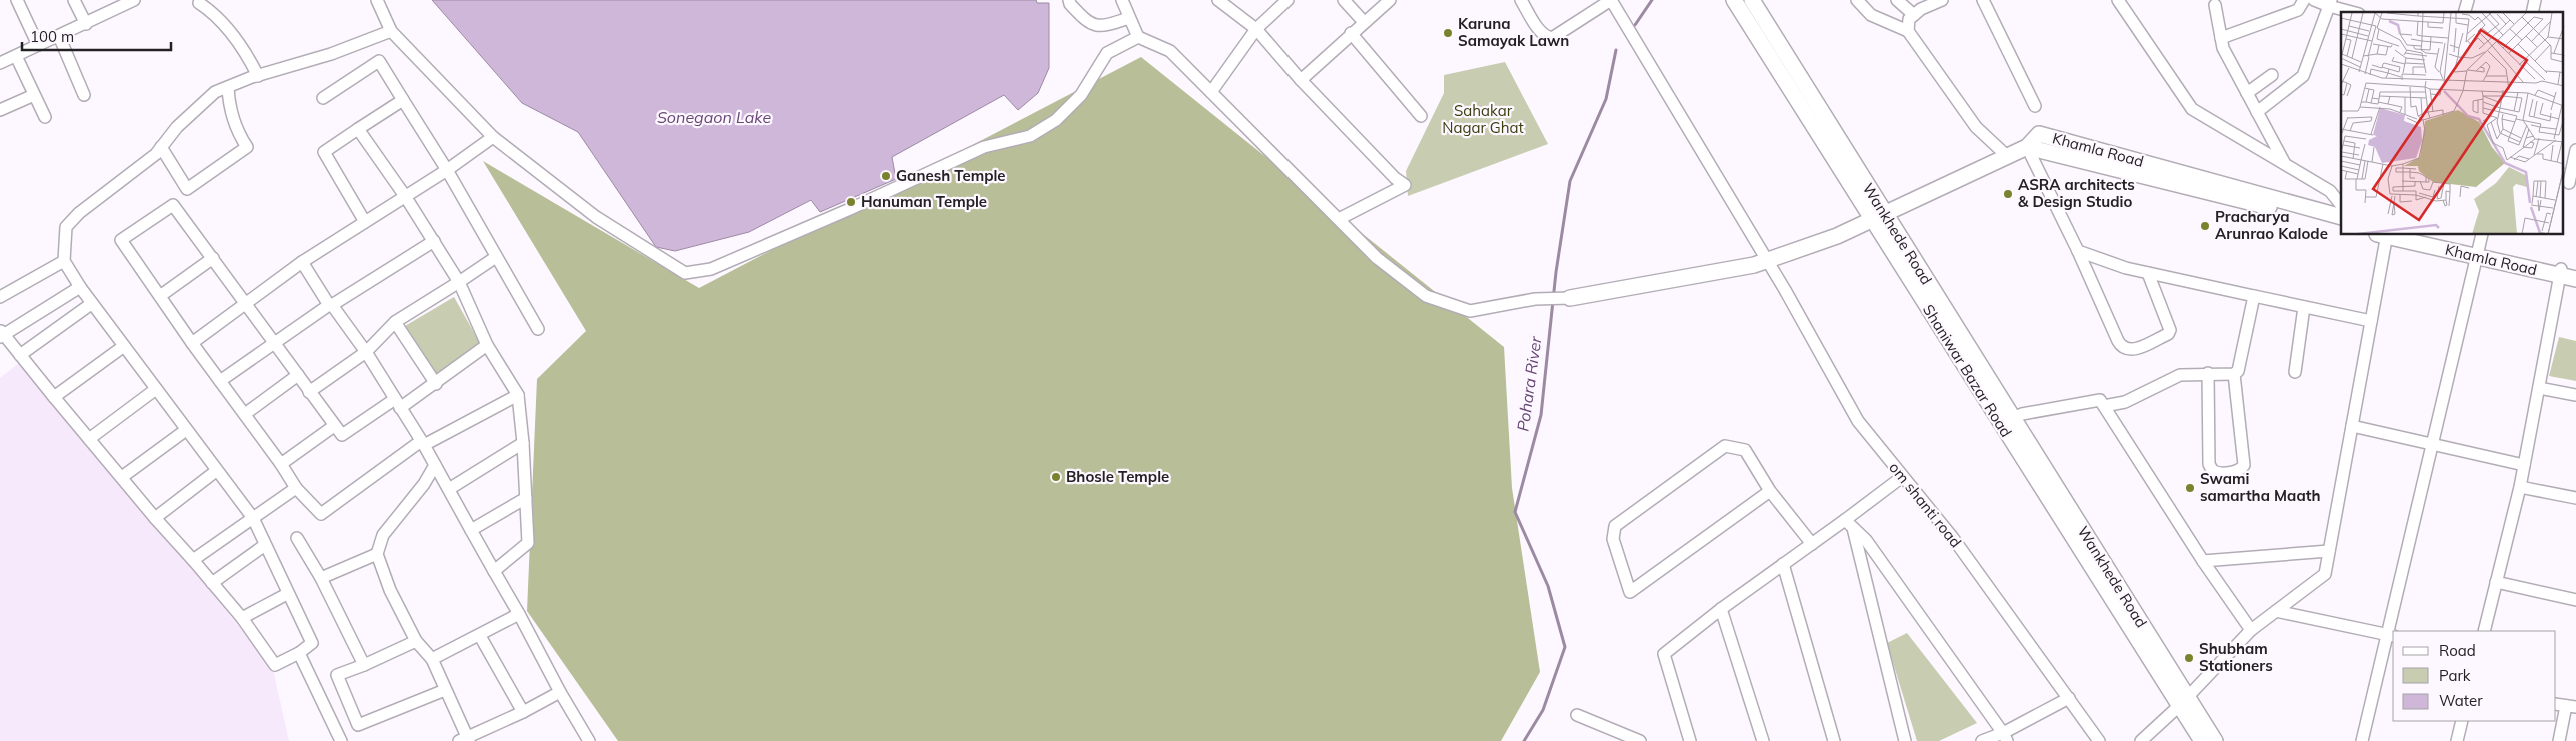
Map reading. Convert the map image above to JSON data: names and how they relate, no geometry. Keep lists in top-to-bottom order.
{
  "streets": {
    "main road": ["Khamla Road", "Wankhede Road", "Shaniwar Bazar Road"],
    "street": ["om shanti road"]
  },
  "crossings": [
    ["Wankhede Road", "Shaniwar Bazar Road"]
  ],
  "water": ["Sonegaon Lake", "Pohara River"],
  "parks": ["Sahakar Nagar Ghat"],
  "places": [
    "Karuna Samayak Lawn",
    "Ganesh Temple",
    "ASRA architects & Design Studio",
    "Hanuman Temple",
    "Pracharya Arunrao Kalode",
    "Bhosle Temple",
    "Swami samartha Maath",
    "Shubham Stationers"
  ],
  "legend": ["Road", "Park", "Water"],
  "scale_bar": "100 m"
}
